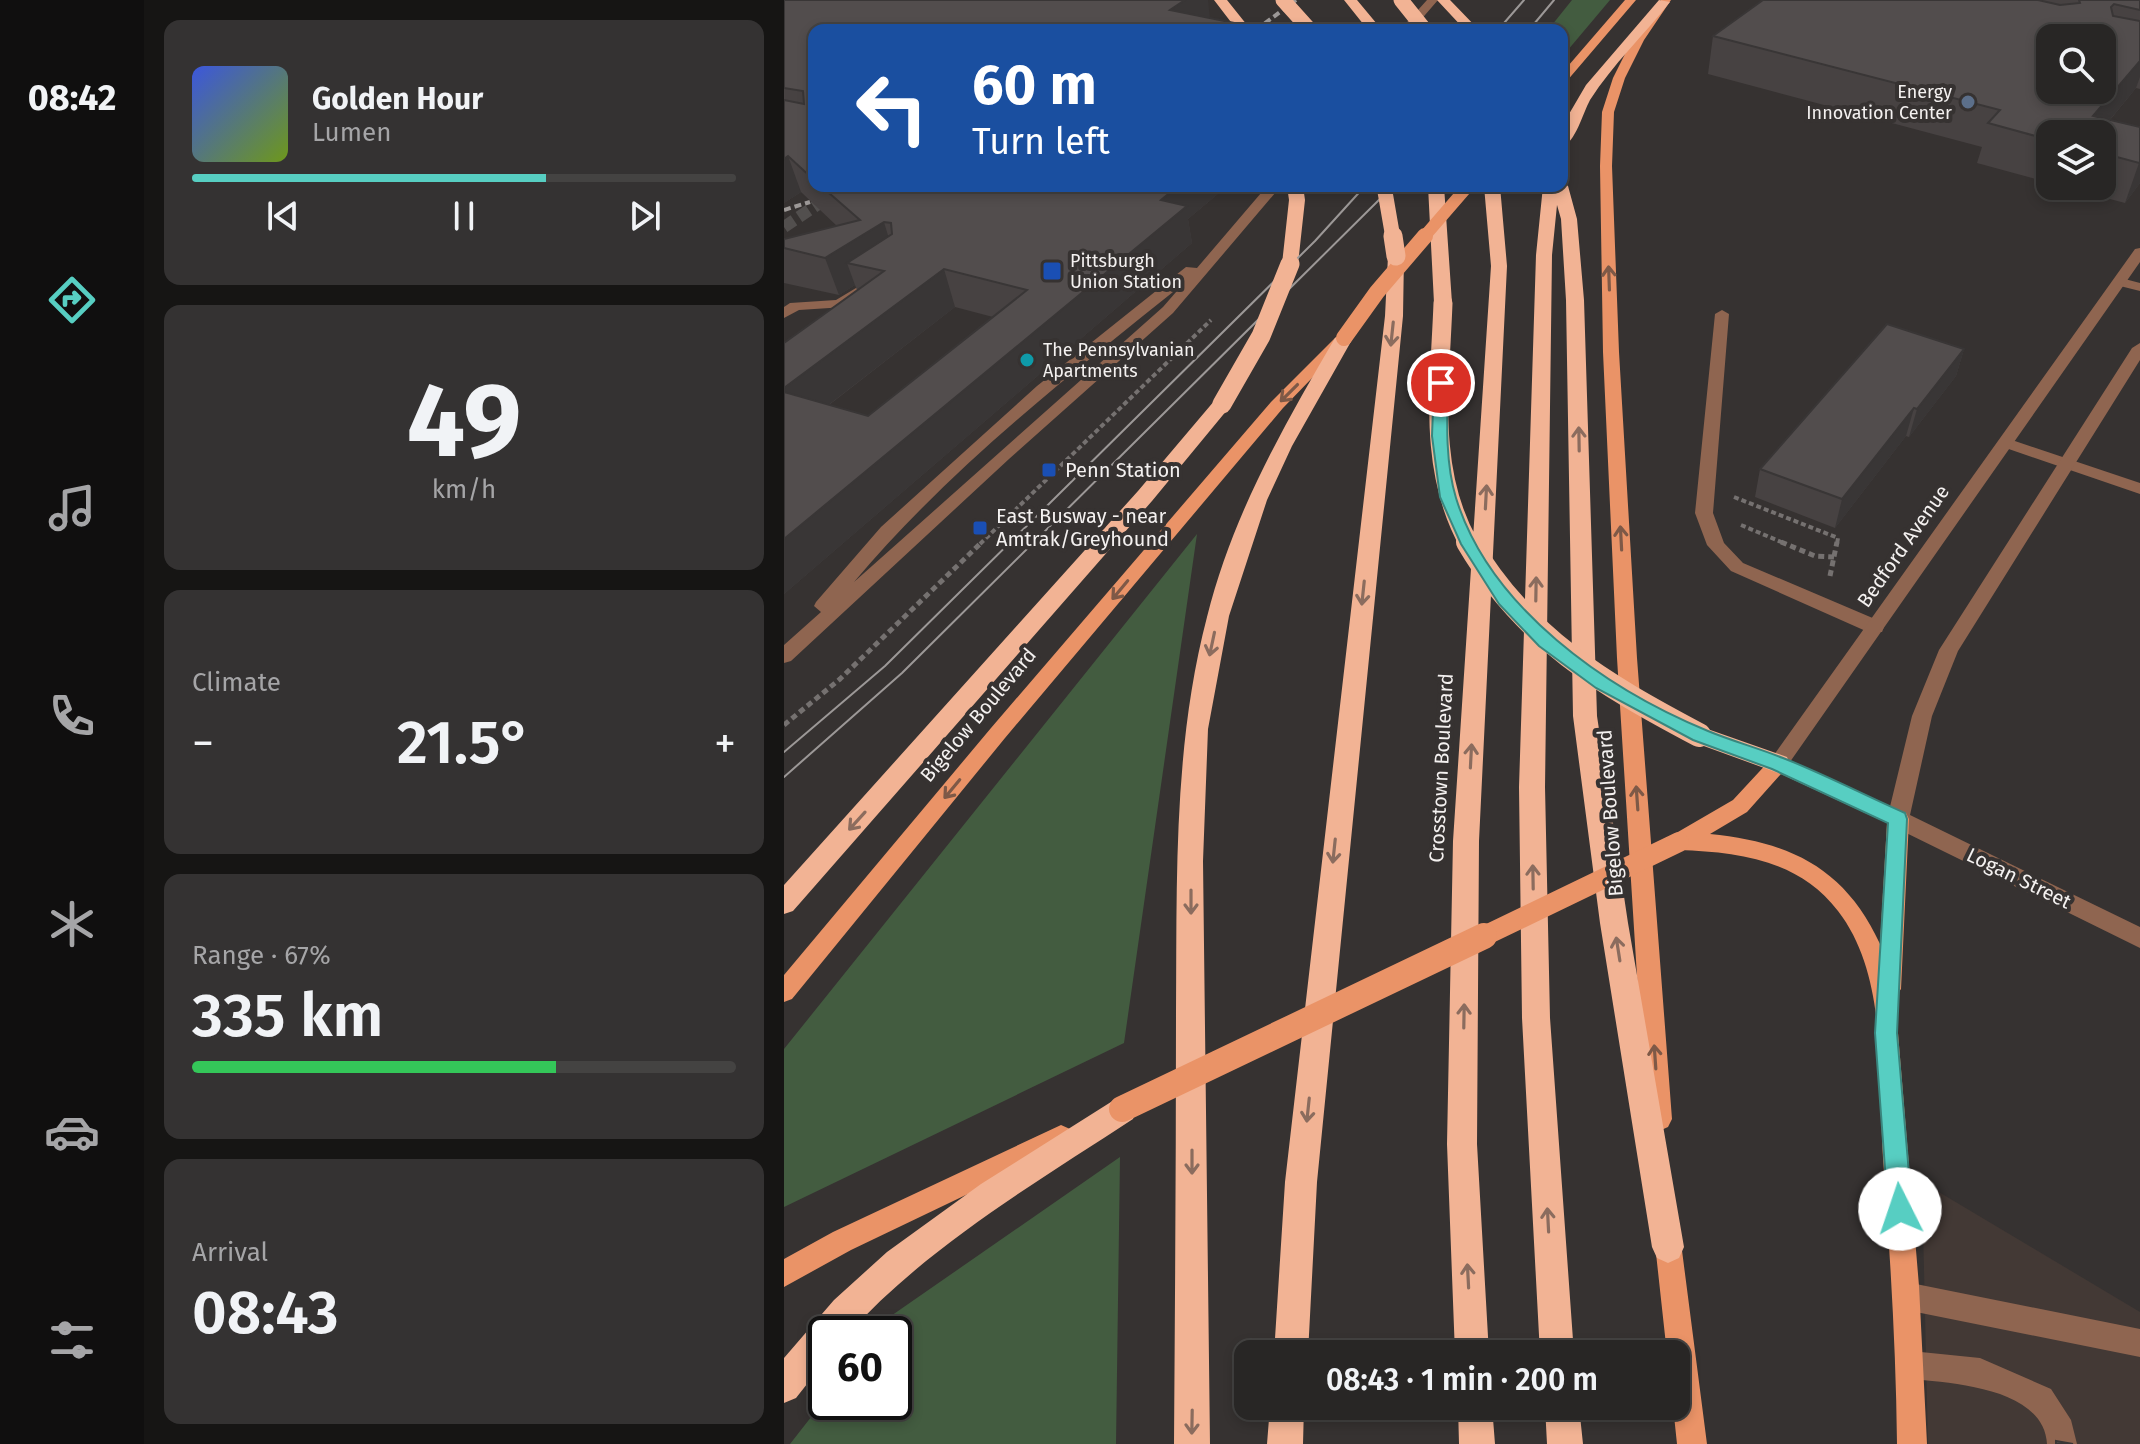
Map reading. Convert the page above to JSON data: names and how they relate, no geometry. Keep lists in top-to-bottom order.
{
  "streets": {
    "highway": ["Crosstown Boulevard"],
    "main road": ["Bedford Avenue", "Bigelow Boulevard"],
    "street": ["Logan Street"]
  },
  "places": {
    "other": ["Energy Innovation Center", "The Pennsylvanian Apartments"],
    "transit": ["Pittsburgh Union Station", "Penn Station", "East Busway - near Amtrak/Greyhound"]
  },
  "page": {
    "tabs": "08:42",
    "turn": ["60 m", "Turn left"],
    "song": ["Golden Hour", "Lumen"],
    "tile": [
      ["49", "km/h"],
      "Climate",
      ["Range · 67%", "335 km"],
      ["Arrival", "08:43"]
    ],
    "heat": ["−", "21.5°", "+"],
    "limit": "60",
    "trip": "08:43 · 1 min · 200 m"
  }
}
